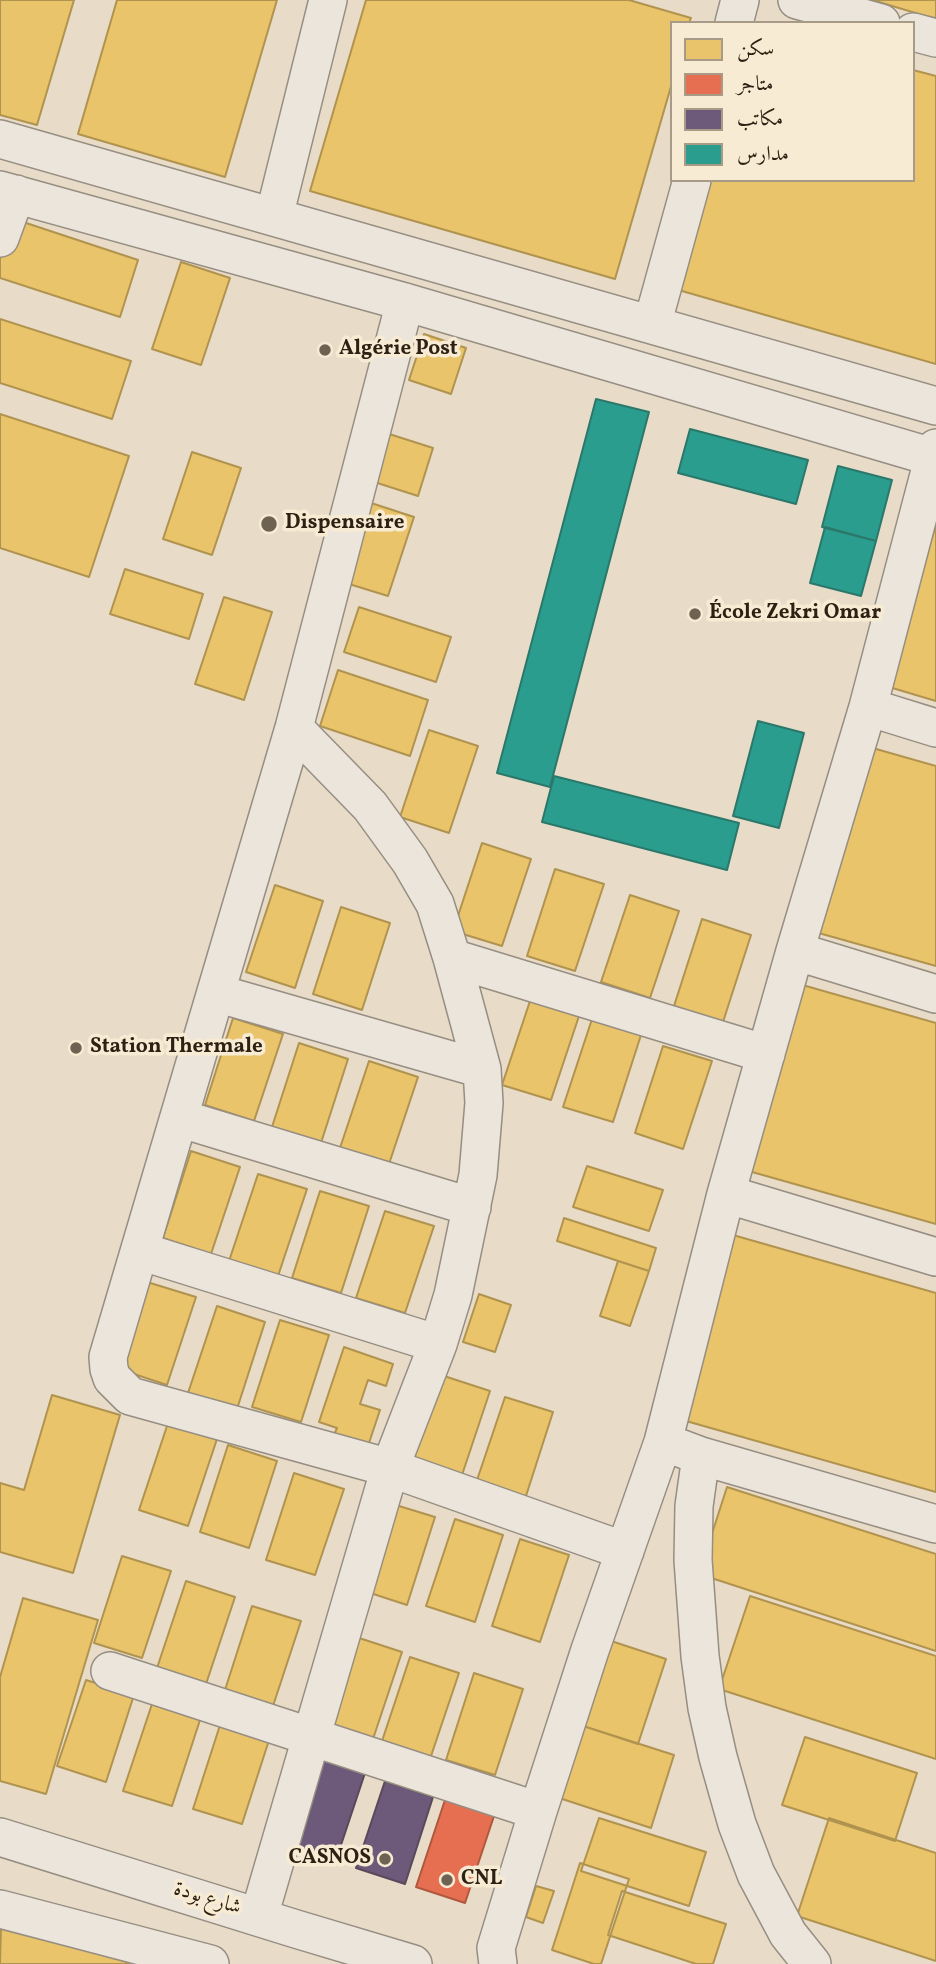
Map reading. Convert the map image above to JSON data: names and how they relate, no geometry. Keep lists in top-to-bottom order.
{
  "streets": {
    "street": ["شارع بودة"]
  },
  "places": [
    "Algérie Post",
    "Dispensaire",
    "École Zekri Omar",
    "Station Thermale",
    "CASNOS",
    "CNL"
  ],
  "legend": [
    "سكن",
    "متاجر",
    "مكاتب",
    "مدارس"
  ]
}
